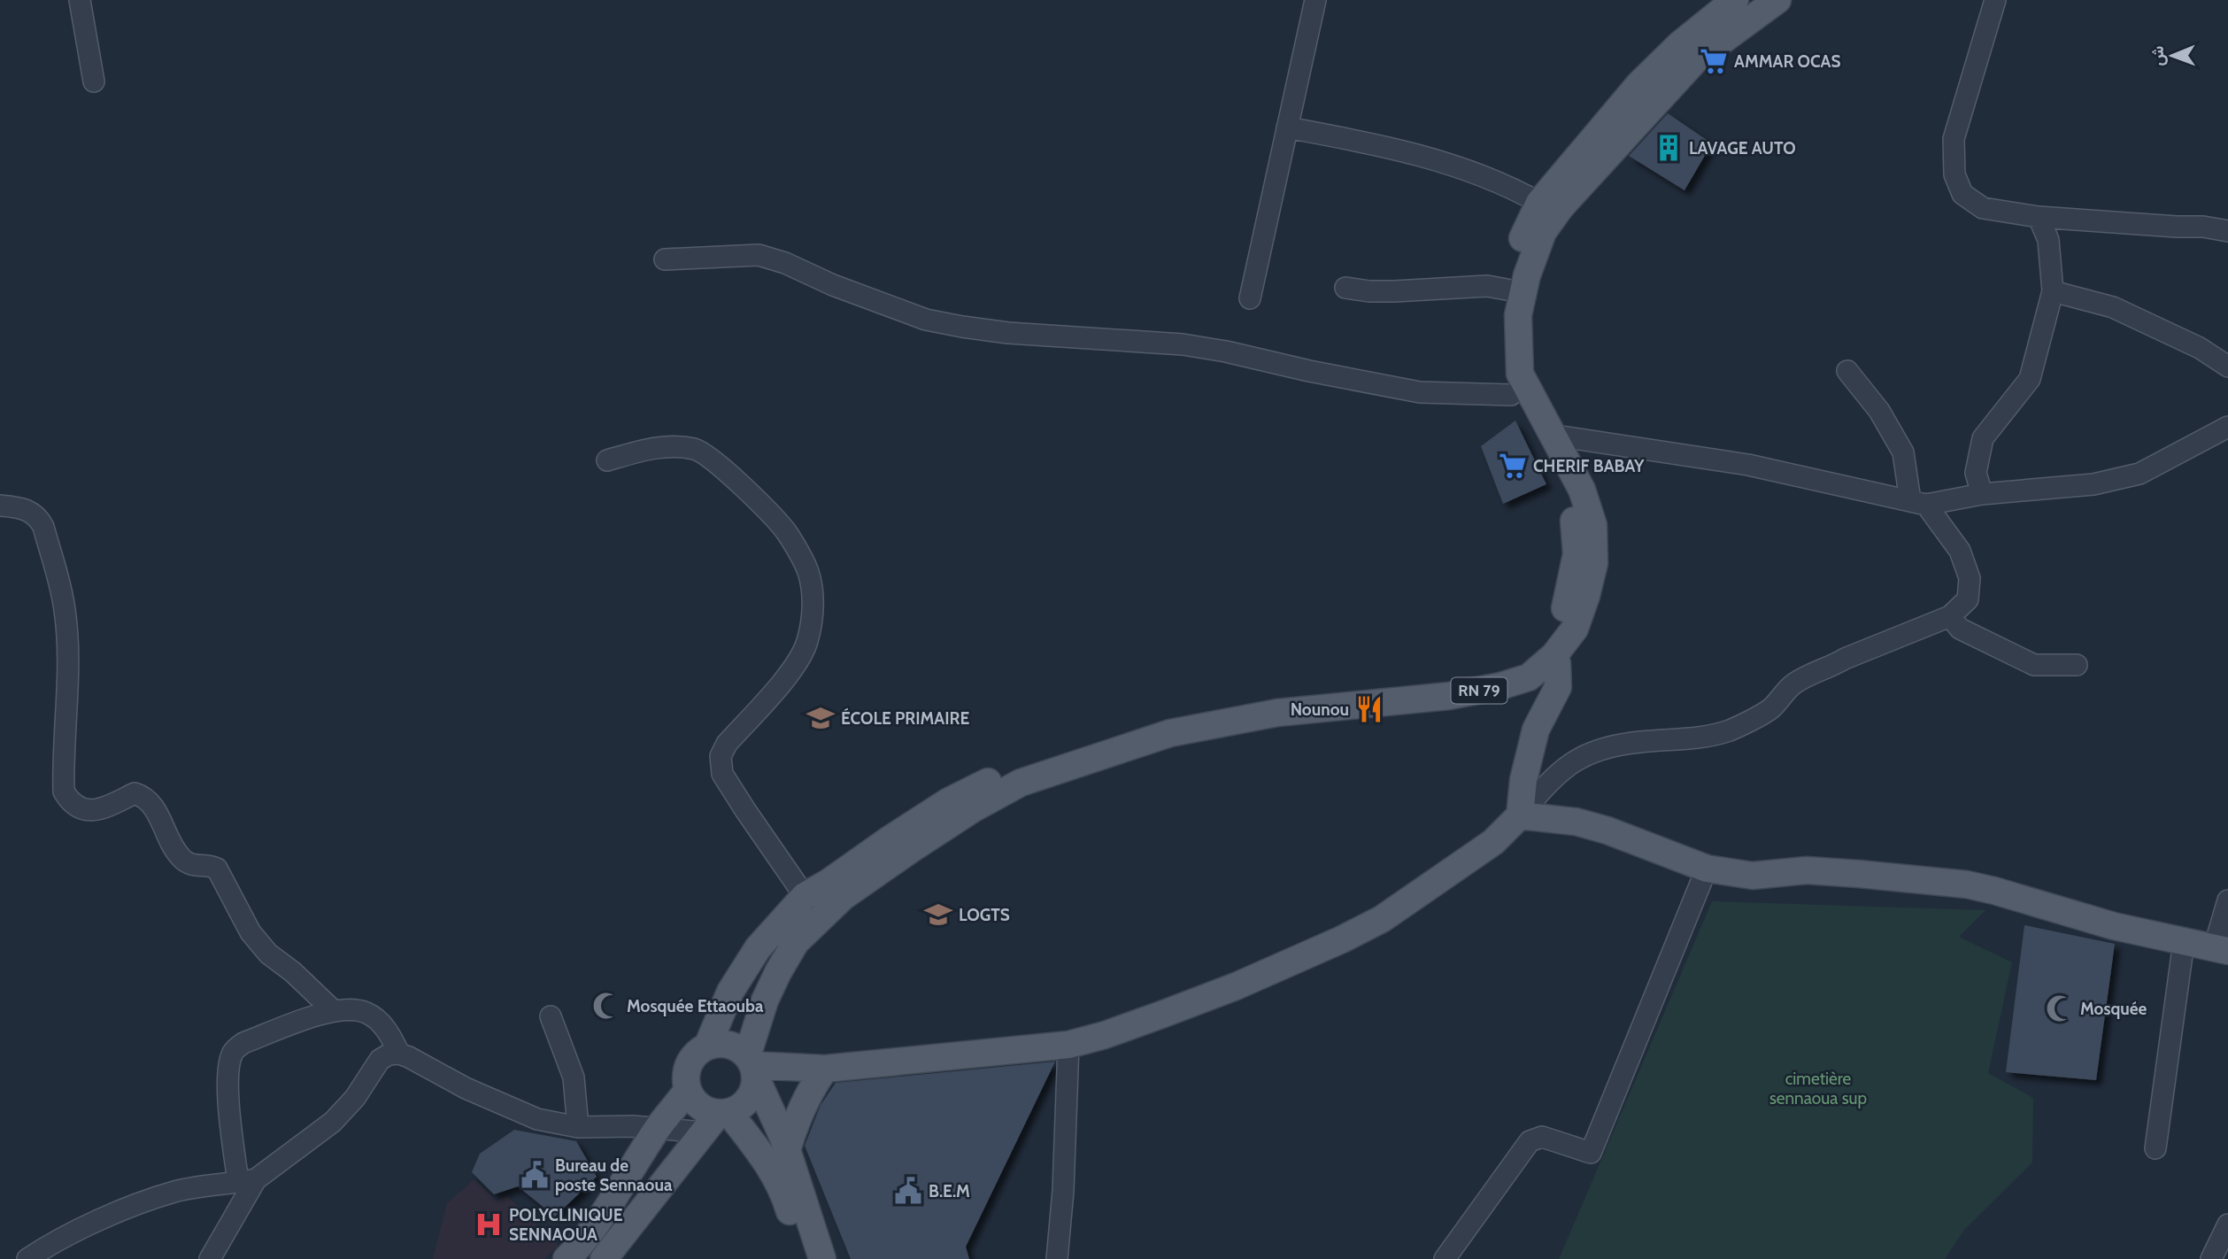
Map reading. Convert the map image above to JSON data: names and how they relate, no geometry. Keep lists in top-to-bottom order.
{
  "streets": {
    "main road": ["RN 79"]
  },
  "parks": ["cimetière sennaoua sup"],
  "places": {
    "supermarket": ["AMMAR OCAS", "CHERIF BABAY"],
    "building": ["LAVAGE AUTO"],
    "restaurant": ["Nounou"],
    "school or university": ["ÉCOLE PRIMAIRE", "LOGTS"],
    "mosque": ["Mosquée Ettaouba", "Mosquée"],
    "public building": ["Bureau de poste Sennaoua", "B.E.M"],
    "hospital": ["POLYCLINIQUE SENNAOUA"]
  },
  "north": "left"
}
